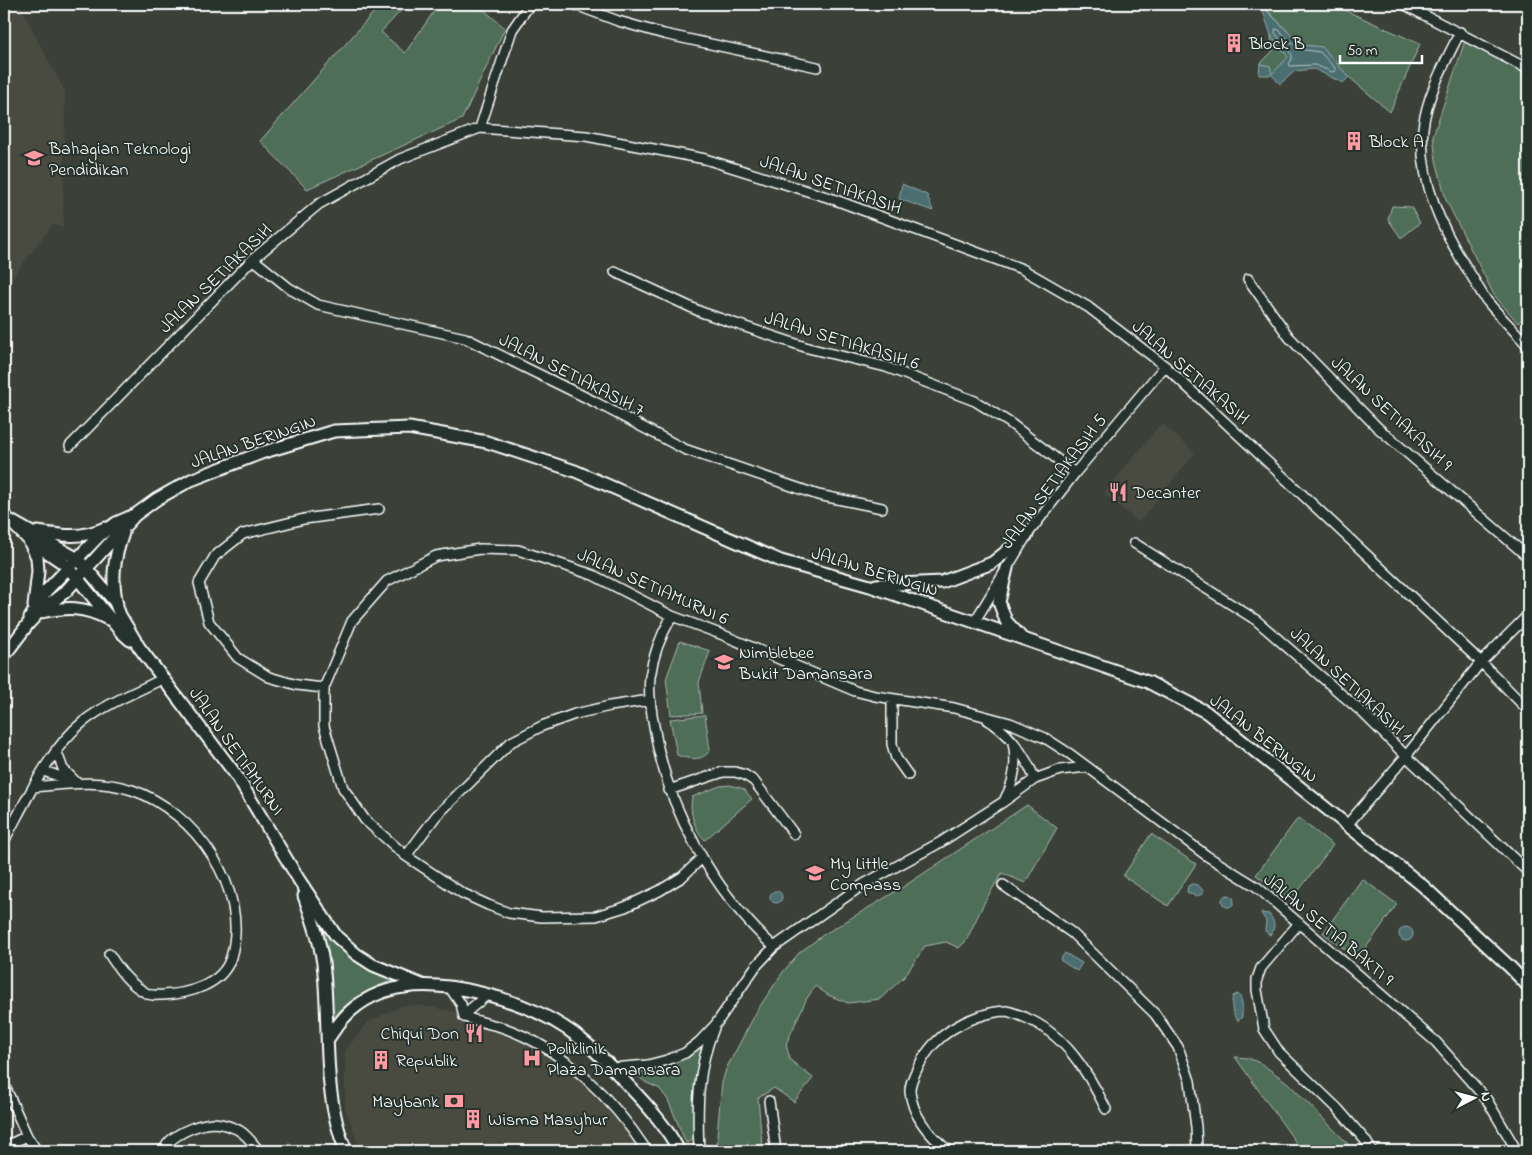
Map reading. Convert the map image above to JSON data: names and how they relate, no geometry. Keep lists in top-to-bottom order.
{
  "streets": {
    "street": [
      "JALAN SETIAKASIH",
      "JALAN SETIAKASIH 6",
      "JALAN SETIAKASIH 7",
      "JALAN SETIAKASIH 9",
      "JALAN BERINGIN",
      "JALAN SETIAKASIH 5",
      "JALAN SETIAMURNI 6",
      "JALAN SETIAKASIH 1",
      "JALAN SETIAMURNI",
      "JALAN SETIA BAKTI 9"
    ]
  },
  "crossings": [
    ["JALAN SETIAKASIH", "JALAN SETIAKASIH 7"],
    ["JALAN SETIAKASIH", "JALAN SETIAKASIH 5"],
    ["JALAN SETIAKASIH 6", "JALAN SETIAKASIH 5"],
    ["JALAN BERINGIN", "JALAN SETIAKASIH 5"],
    ["JALAN BERINGIN", "JALAN SETIAMURNI"],
    ["JALAN SETIAMURNI 6", "JALAN SETIA BAKTI 9"]
  ],
  "places": {
    "building": [
      "Block B",
      "Block A",
      "Republik",
      "Wisma Masyhur"
    ],
    "school or university": ["Bahagian Teknologi Pendidikan", "Nimblebee Bukit Damansara", "My Little Compass"],
    "restaurant": ["Decanter", "Chiqui Don"],
    "hospital": ["Poliklinik Plaza Damansara"],
    "bank": ["Maybank"]
  },
  "scale_bar": "50 m",
  "north": "right"
}
